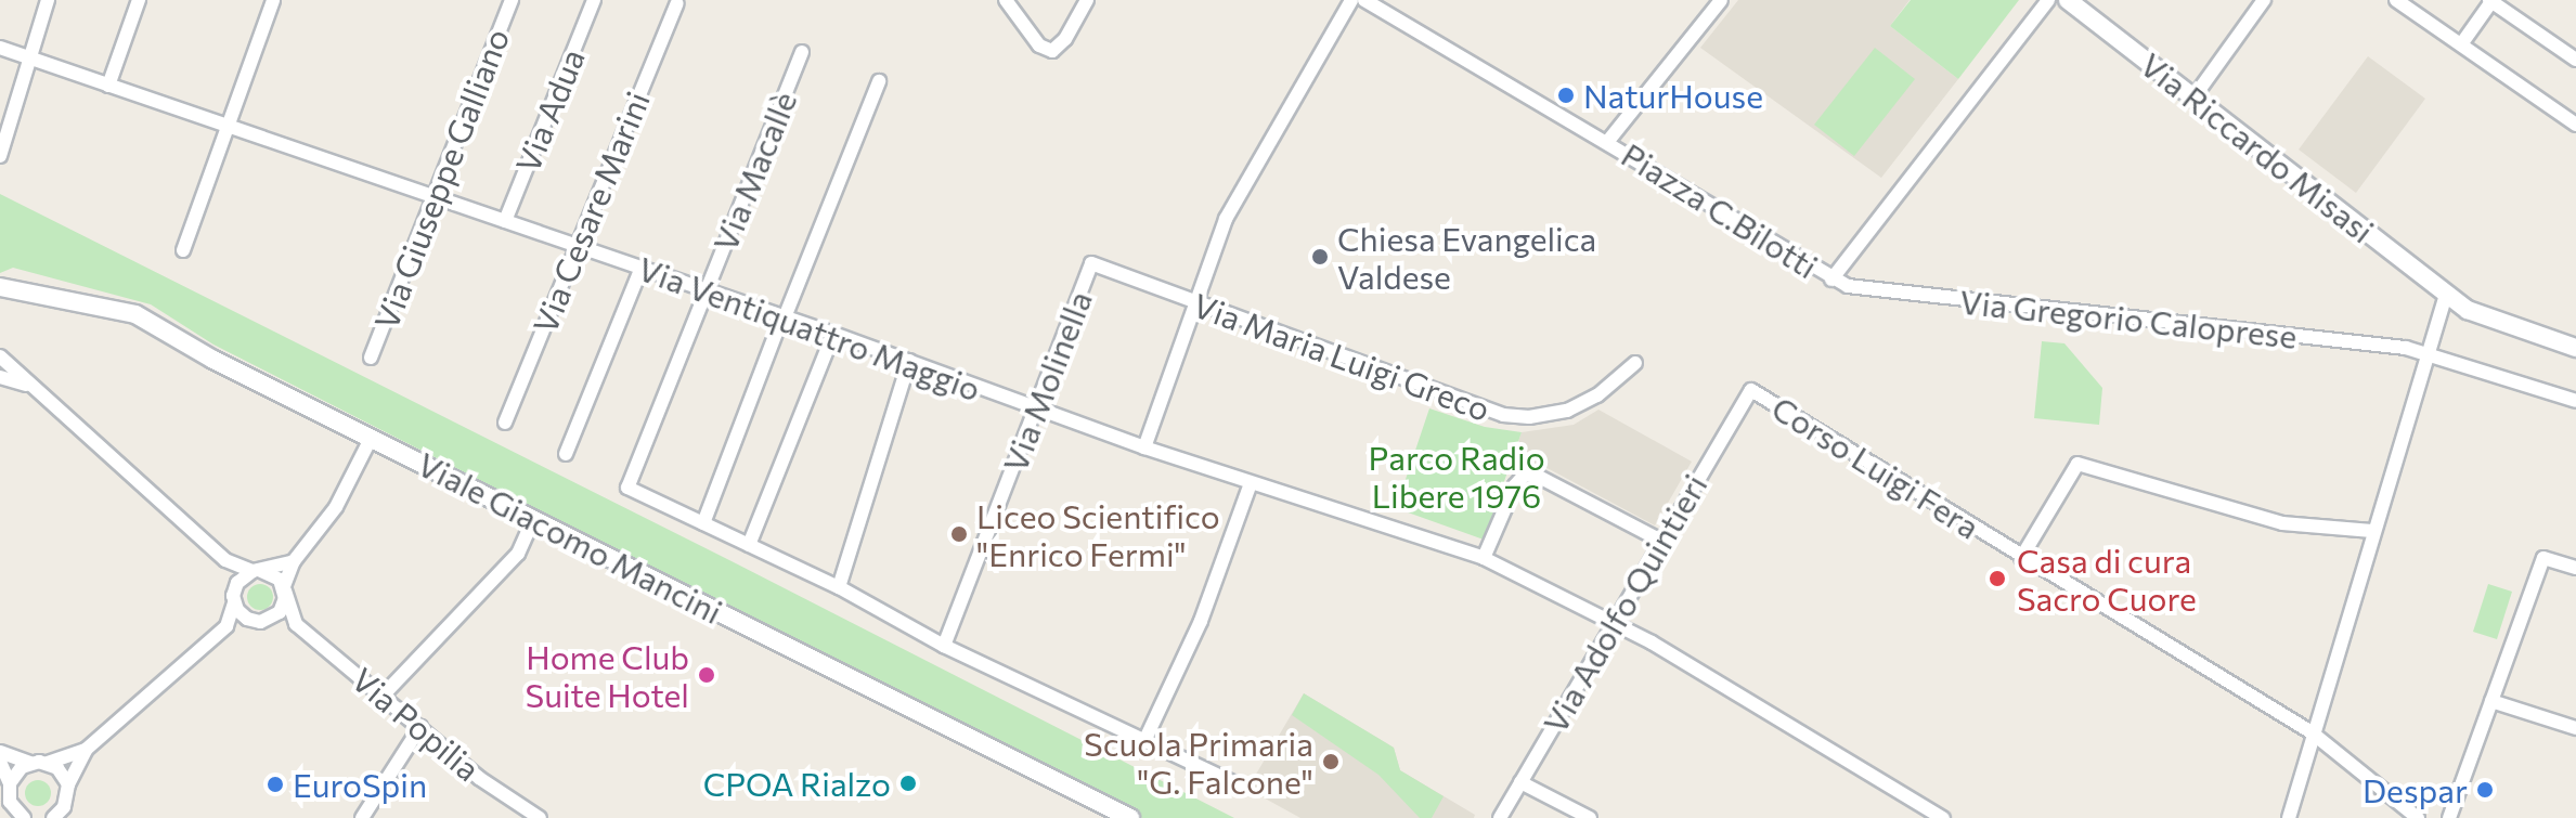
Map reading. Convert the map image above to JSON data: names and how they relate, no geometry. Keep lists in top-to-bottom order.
{
  "streets": {
    "street": [
      "Via Adua",
      "Via Riccardo Misasi",
      "Via Macallè",
      "Via Giuseppe Galliano",
      "Piazza C.Bilotti",
      "Via Cesare Marini",
      "Via Gregorio Caloprese",
      "Via Ventiquattro Maggio",
      "Via Maria Luigi Greco",
      "Via Molinella",
      "Corso Luigi Fera",
      "Viale Giacomo Mancini",
      "Via Adolfo Quintieri",
      "Via Popilia"
    ]
  },
  "crossings": [
    ["Via Adua", "Via Ventiquattro Maggio"],
    ["Via Macallè", "Via Ventiquattro Maggio"],
    ["Via Giuseppe Galliano", "Via Ventiquattro Maggio"],
    ["Piazza C.Bilotti", "Via Gregorio Caloprese"],
    ["Via Cesare Marini", "Via Ventiquattro Maggio"],
    ["Via Ventiquattro Maggio", "Via Molinella"],
    ["Via Ventiquattro Maggio", "Via Adolfo Quintieri"],
    ["Via Maria Luigi Greco", "Via Molinella"],
    ["Corso Luigi Fera", "Via Adolfo Quintieri"]
  ],
  "parks": ["Parco Radio Libere 1976"],
  "places": [
    "NaturHouse",
    "Chiesa Evangelica Valdese",
    "Liceo Scientifico \"Enrico Fermi\"",
    "Casa di cura Sacro Cuore",
    "Home Club Suite Hotel",
    "Scuola Primaria \"G. Falcone\"",
    "CPOA Rialzo",
    "EuroSpin",
    "Despar"
  ]
}
